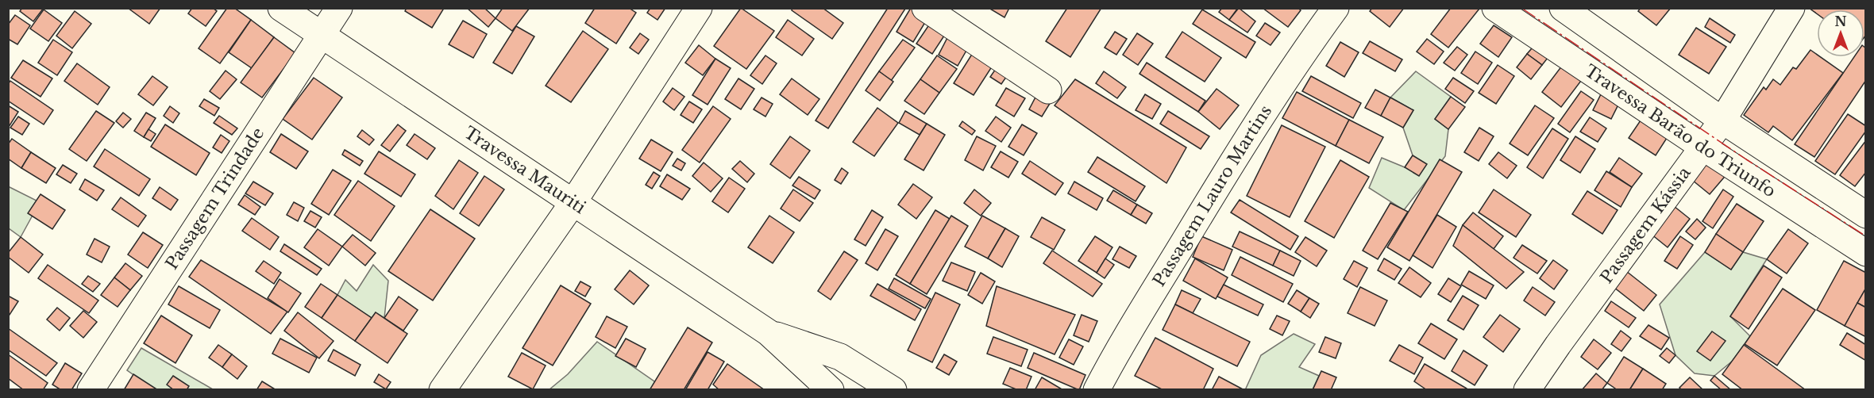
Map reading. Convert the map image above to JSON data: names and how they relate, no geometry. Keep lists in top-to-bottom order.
{
  "streets": {
    "street": [
      "Travessa Barão do Triunfo",
      "Travessa Mauriti",
      "Passagem Lauro Martins",
      "Passagem Trindade",
      "Passagem Kássia"
    ]
  },
  "crossings": [
    ["Travessa Barão do Triunfo", "Passagem Kássia"],
    ["Travessa Mauriti", "Passagem Trindade"]
  ],
  "north": "top"
}
